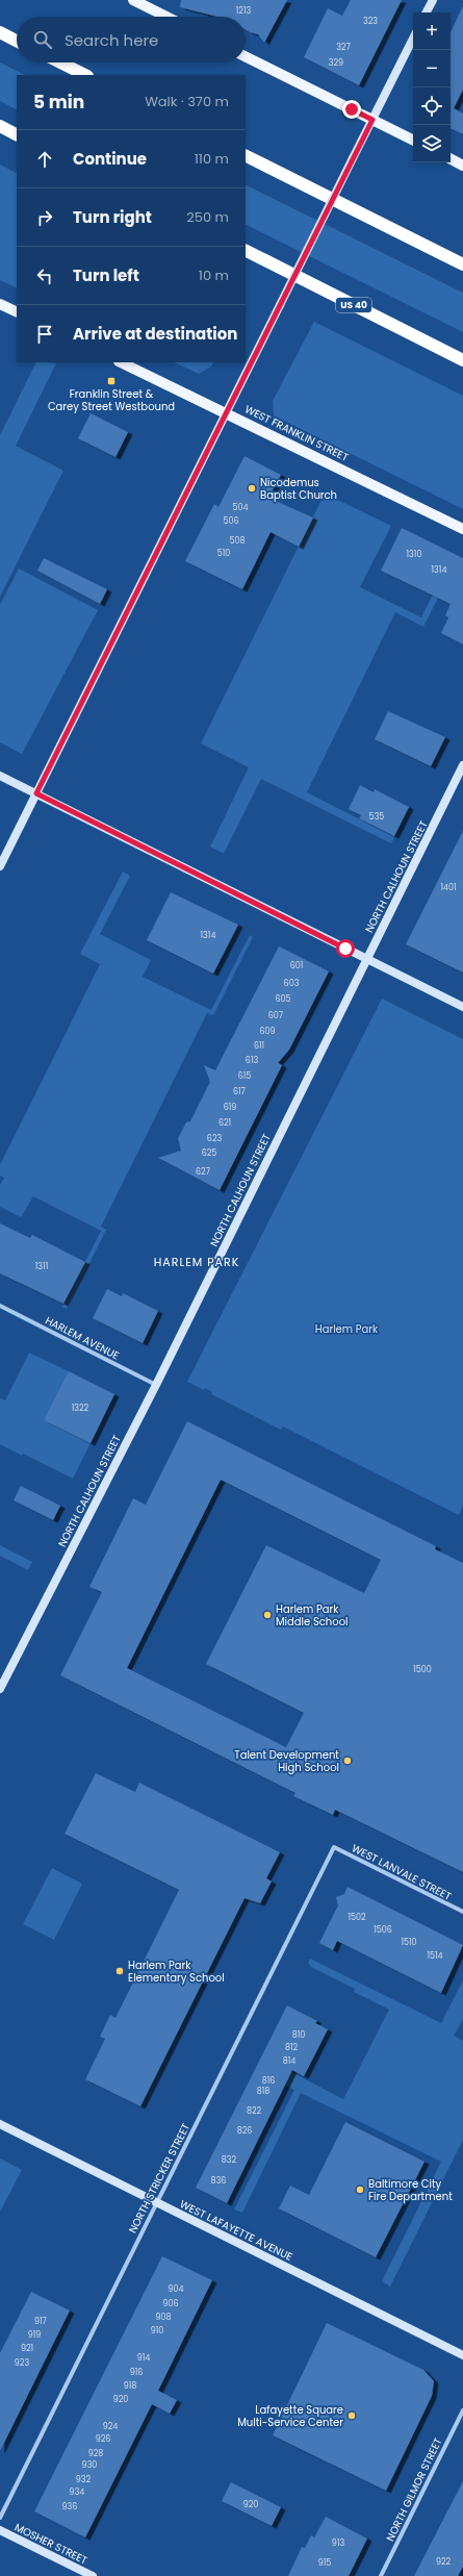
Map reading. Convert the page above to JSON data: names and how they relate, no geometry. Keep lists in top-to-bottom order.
{
  "streets": {
    "highway": ["US 40"],
    "main road": [
      "WEST FRANKLIN STREET",
      "NORTH CALHOUN STREET",
      "WEST LAFAYETTE AVENUE",
      "MOSHER STREET"
    ],
    "street": [
      "HARLEM AVENUE",
      "WEST LANVALE STREET",
      "NORTH STRICKER STREET",
      "NORTH GILMOR STREET"
    ]
  },
  "crossings": [
    ["NORTH CALHOUN STREET", "HARLEM AVENUE"],
    ["WEST LANVALE STREET", "NORTH STRICKER STREET"],
    ["NORTH STRICKER STREET", "WEST LAFAYETTE AVENUE"]
  ],
  "districts": ["HARLEM PARK"],
  "parks": ["Harlem Park"],
  "places": {
    "transit": ["Franklin Street & Carey Street Westbound"],
    "other": [
      "Nicodemus Baptist Church",
      "Harlem Park Middle School",
      "Talent Development High School",
      "Harlem Park Elementary School",
      "Baltimore City Fire Department",
      "Lafayette Square Multi-Service Center"
    ]
  },
  "house_numbers": [
    "1213",
    "323",
    "327",
    "329",
    "504",
    "506",
    "508",
    "510",
    "1310",
    "1314",
    "535",
    "1401",
    "1314",
    "601",
    "603",
    "605",
    "607",
    "609",
    "611",
    "613",
    "615",
    "617",
    "619",
    "621",
    "623",
    "625",
    "627",
    "1311",
    "1322",
    "1500",
    "1502",
    "1506",
    "1510",
    "1514",
    "810",
    "812",
    "814",
    "816",
    "818",
    "822",
    "826",
    "832",
    "836",
    "904",
    "906",
    "908",
    "917",
    "910",
    "919",
    "921",
    "914",
    "923",
    "916",
    "918",
    "920",
    "924",
    "926",
    "928",
    "930",
    "932",
    "934",
    "920",
    "936",
    "913",
    "922",
    "915"
  ],
  "page": {
    "map_buttons": ["+", "−"],
    "search": "Search here",
    "heading": ["5 min", "Walk · 370 m"],
    "list": [
      ["Continue", "110 m"],
      ["Turn right", "250 m"],
      ["Turn left", "10 m"],
      "Arrive at destination"
    ]
  }
}
